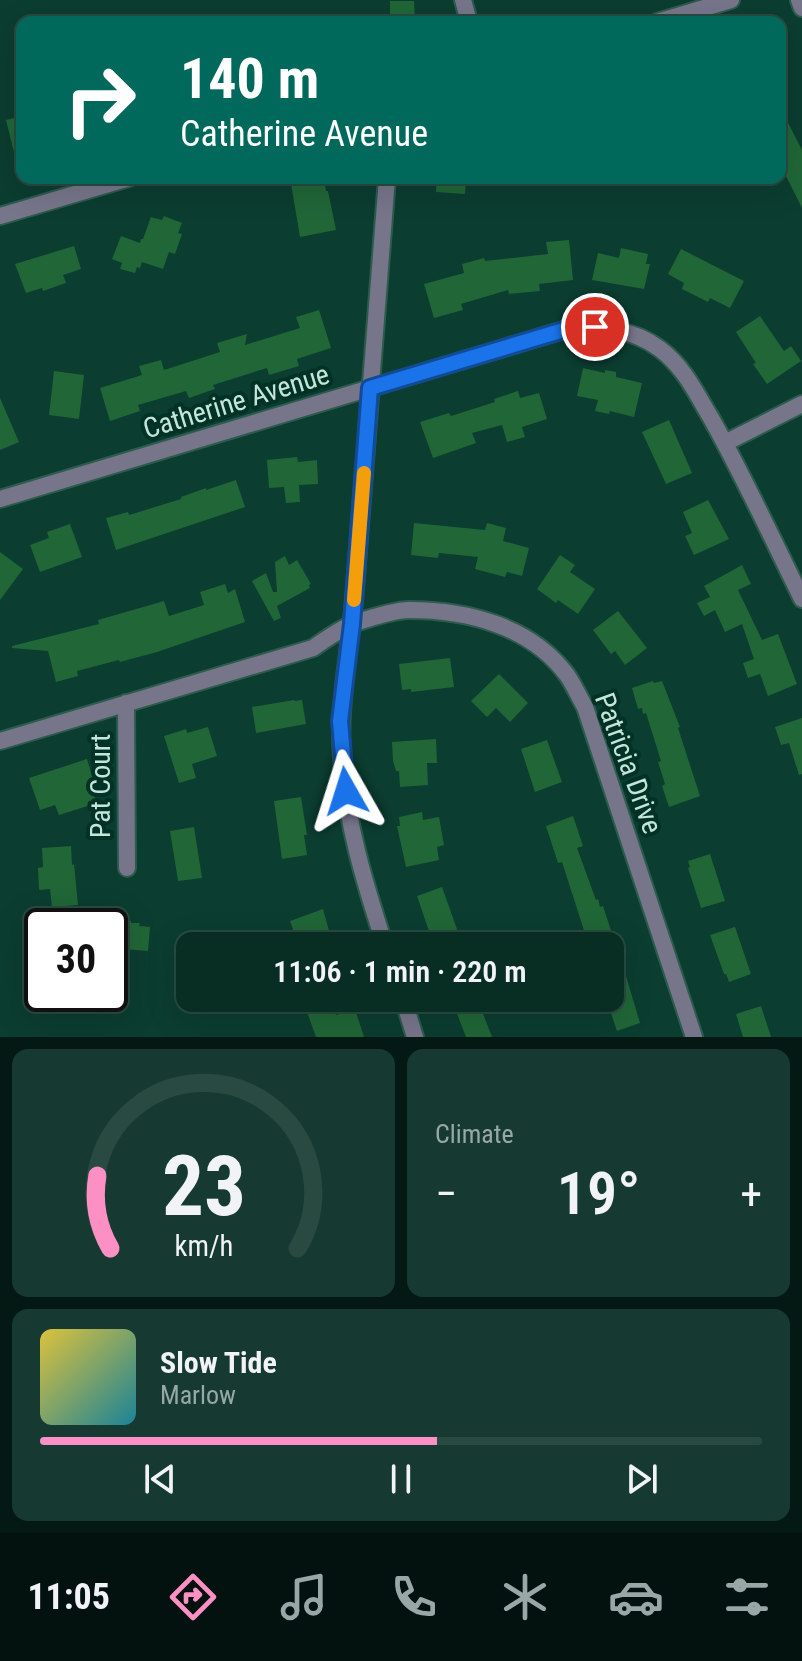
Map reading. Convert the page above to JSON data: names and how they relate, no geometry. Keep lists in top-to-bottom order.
{
  "streets": {
    "street": ["Catherine Avenue", "Patricia Drive", "Pat Court"]
  },
  "crossings": [
    ["Patricia Drive", "Pat Court"]
  ],
  "page": {
    "turn": ["140 m", "Catherine Avenue"],
    "limit": "30",
    "trip": "11:06 · 1 min · 220 m",
    "tile": "Climate",
    "heat": ["−", "19°", "+"],
    "song": ["Slow Tide", "Marlow"],
    "tabs": "11:05",
    "gauge": ["23", "km/h"]
  }
}
